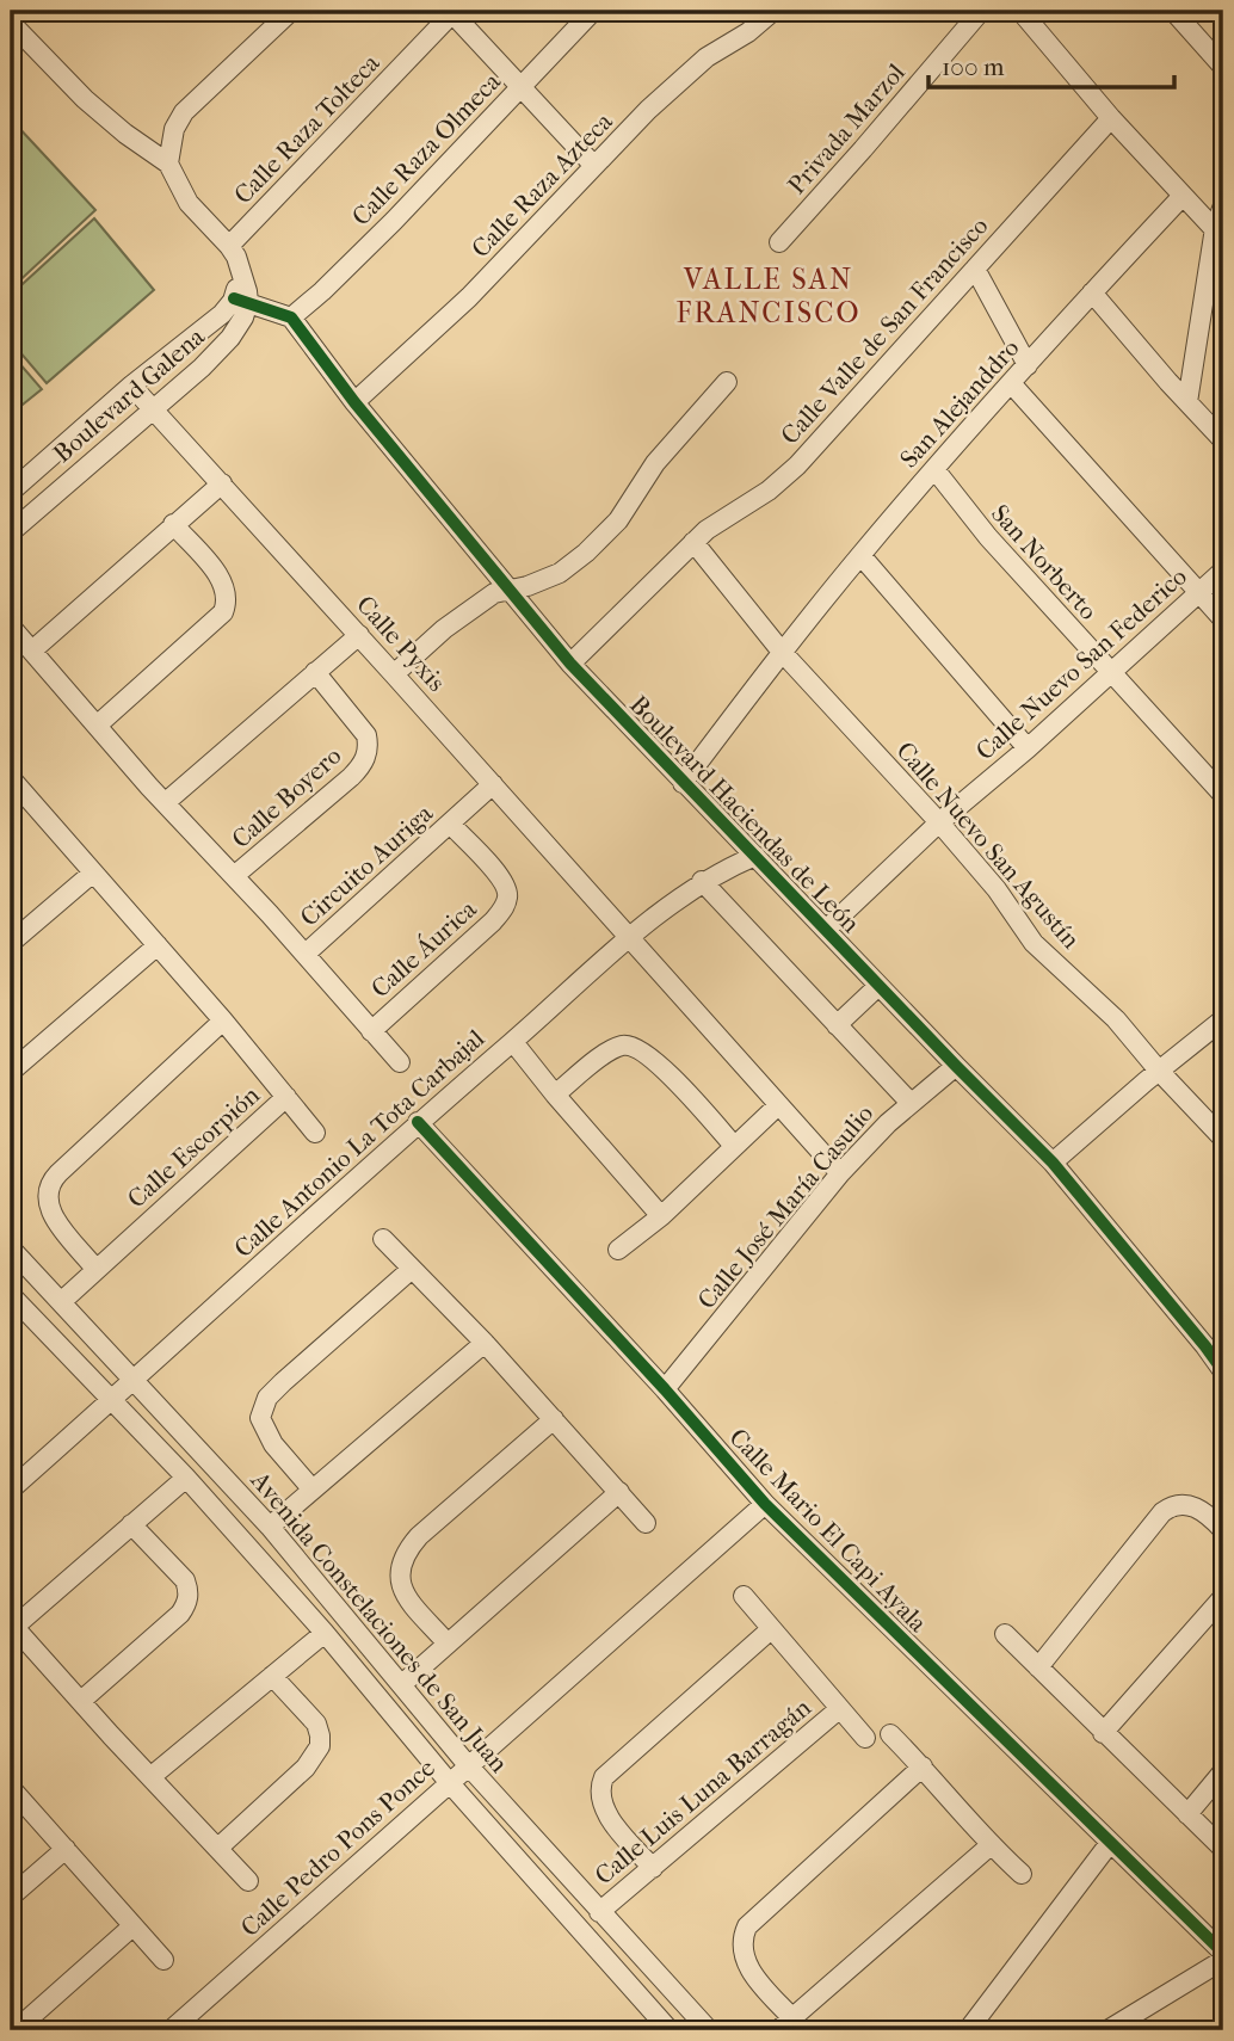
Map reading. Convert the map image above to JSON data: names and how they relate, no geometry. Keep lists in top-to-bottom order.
{
  "streets": {
    "street": [
      "Calle Raza Tolteca",
      "Privada Marzol",
      "Calle Raza Olmeca",
      "Calle Raza Azteca",
      "Calle Valle de San Francisco",
      "Boulevard Galena",
      "San Alejanddro",
      "San Norberto",
      "Calle Pyxis",
      "Calle Nuevo San Federico",
      "Calle Boyero",
      "Boulevard Haciendas de León",
      "Calle Nuevo San Agustín",
      "Circuito Auriga",
      "Calle Áurica",
      "Calle Antonio La Tota Carbajal",
      "Calle Escorpión",
      "Calle José María Casulio",
      "Calle Mario El Capi Ayala",
      "Avenida Constelaciones de San Juan",
      "Calle Luis Luna Barragán",
      "Calle Pedro Pons Ponce"
    ]
  },
  "crossings": [
    ["Calle Raza Olmeca", "Boulevard Haciendas de León"],
    ["Calle Raza Azteca", "Boulevard Haciendas de León"],
    ["Calle Valle de San Francisco", "Boulevard Haciendas de León"],
    ["Boulevard Galena", "Calle Pyxis"],
    ["San Alejanddro", "San Norberto"],
    ["San Alejanddro", "Boulevard Haciendas de León"],
    ["San Alejanddro", "Calle Nuevo San Agustín"],
    ["San Norberto", "Calle Nuevo San Federico"],
    ["Calle Pyxis", "Circuito Auriga"],
    ["Calle Pyxis", "Calle Antonio La Tota Carbajal"],
    ["Calle Pyxis", "Calle José María Casulio"],
    ["Calle Nuevo San Federico", "Boulevard Haciendas de León"],
    ["Calle Nuevo San Federico", "Calle Nuevo San Agustín"],
    ["Calle Boyero", "Circuito Auriga"],
    ["Boulevard Haciendas de León", "Calle Antonio La Tota Carbajal"],
    ["Boulevard Haciendas de León", "Calle José María Casulio"],
    ["Circuito Auriga", "Calle Áurica"],
    ["Calle Antonio La Tota Carbajal", "Calle Mario El Capi Ayala"],
    ["Calle Antonio La Tota Carbajal", "Avenida Constelaciones de San Juan"],
    ["Calle Escorpión", "Avenida Constelaciones de San Juan"],
    ["Calle José María Casulio", "Calle Mario El Capi Ayala"],
    ["Calle Mario El Capi Ayala", "Calle Pedro Pons Ponce"],
    ["Avenida Constelaciones de San Juan", "Calle Luis Luna Barragán"],
    ["Avenida Constelaciones de San Juan", "Calle Pedro Pons Ponce"]
  ],
  "districts": ["VALLE SAN FRANCISCO"],
  "scale_bar": "100 m"
}
